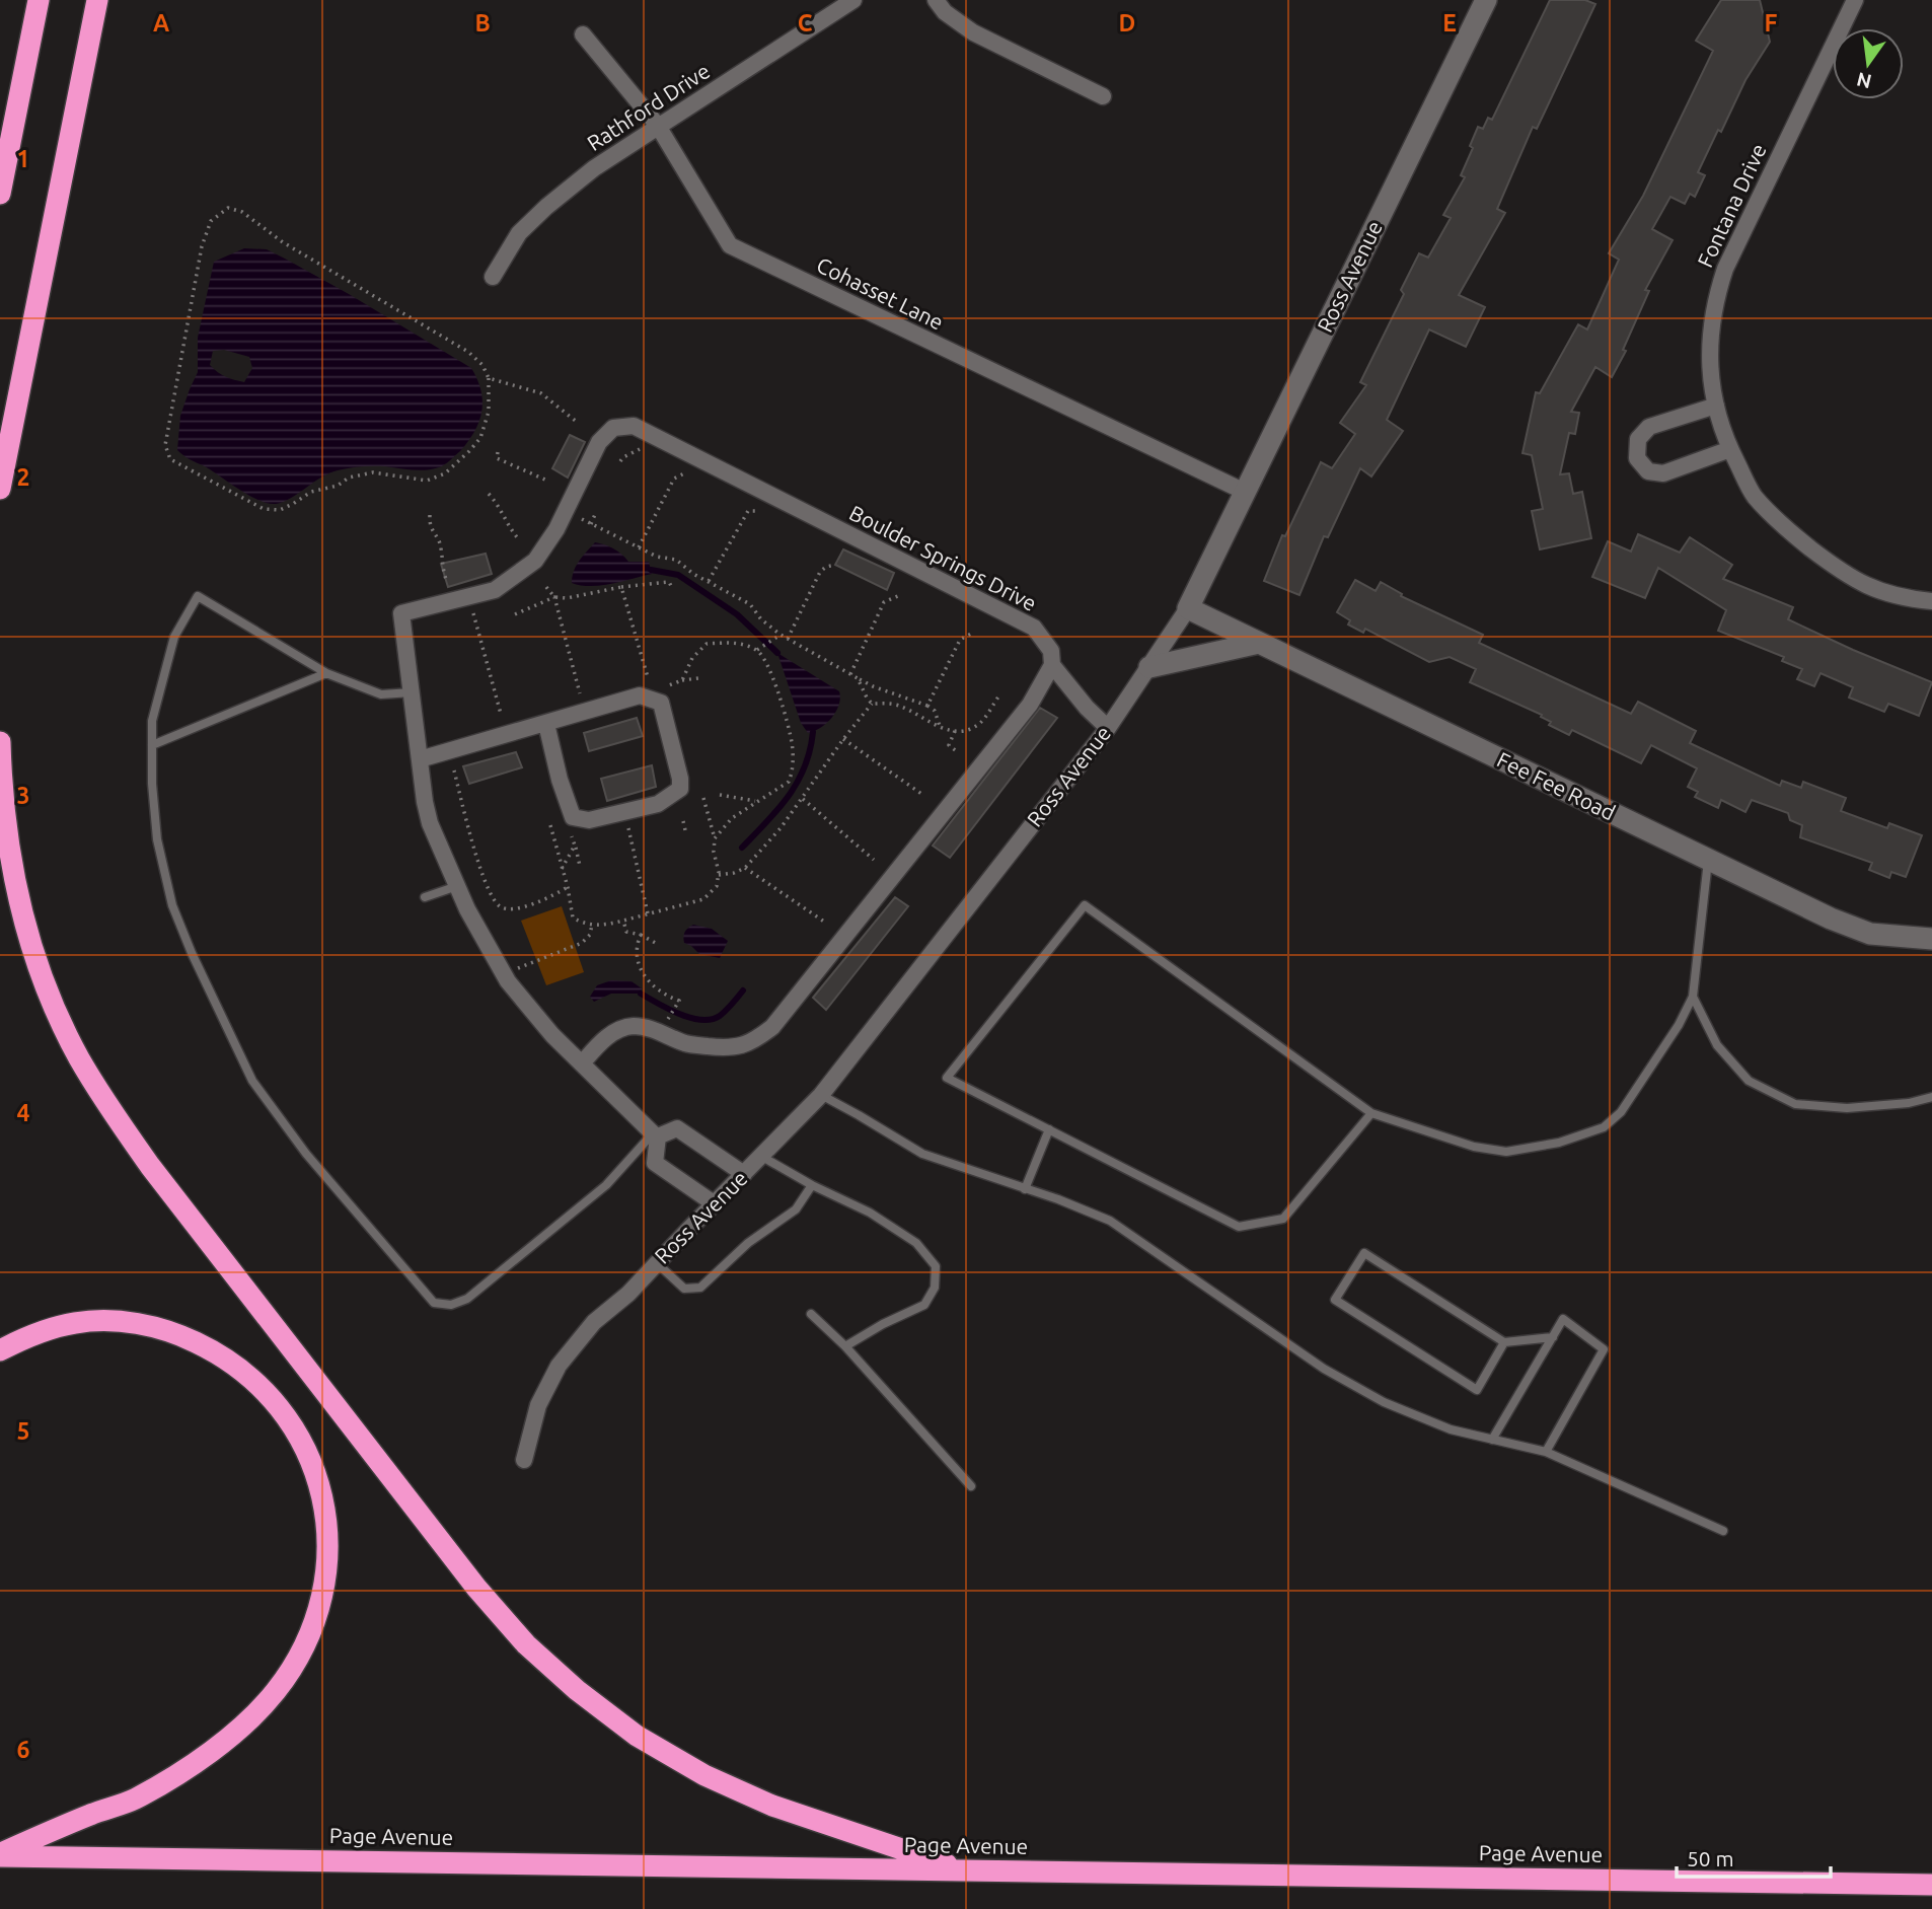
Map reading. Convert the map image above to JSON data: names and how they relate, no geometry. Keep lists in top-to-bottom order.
{
  "streets": {
    "highway": ["Page Avenue"],
    "street": [
      "Rathford Drive",
      "Fontana Drive",
      "Ross Avenue",
      "Cohasset Lane",
      "Boulder Springs Drive",
      "Fee Fee Road"
    ]
  },
  "crossings": [
    ["Rathford Drive", "Cohasset Lane"],
    ["Ross Avenue", "Cohasset Lane"],
    ["Ross Avenue", "Boulder Springs Drive"],
    ["Ross Avenue", "Fee Fee Road"]
  ],
  "scale_bar": "50 m",
  "north": "bottom",
  "grid": {
    "columns": [
      "A",
      "B",
      "C",
      "D",
      "E",
      "F"
    ],
    "rows": [
      "1",
      "2",
      "3",
      "4",
      "5",
      "6"
    ]
  }
}
